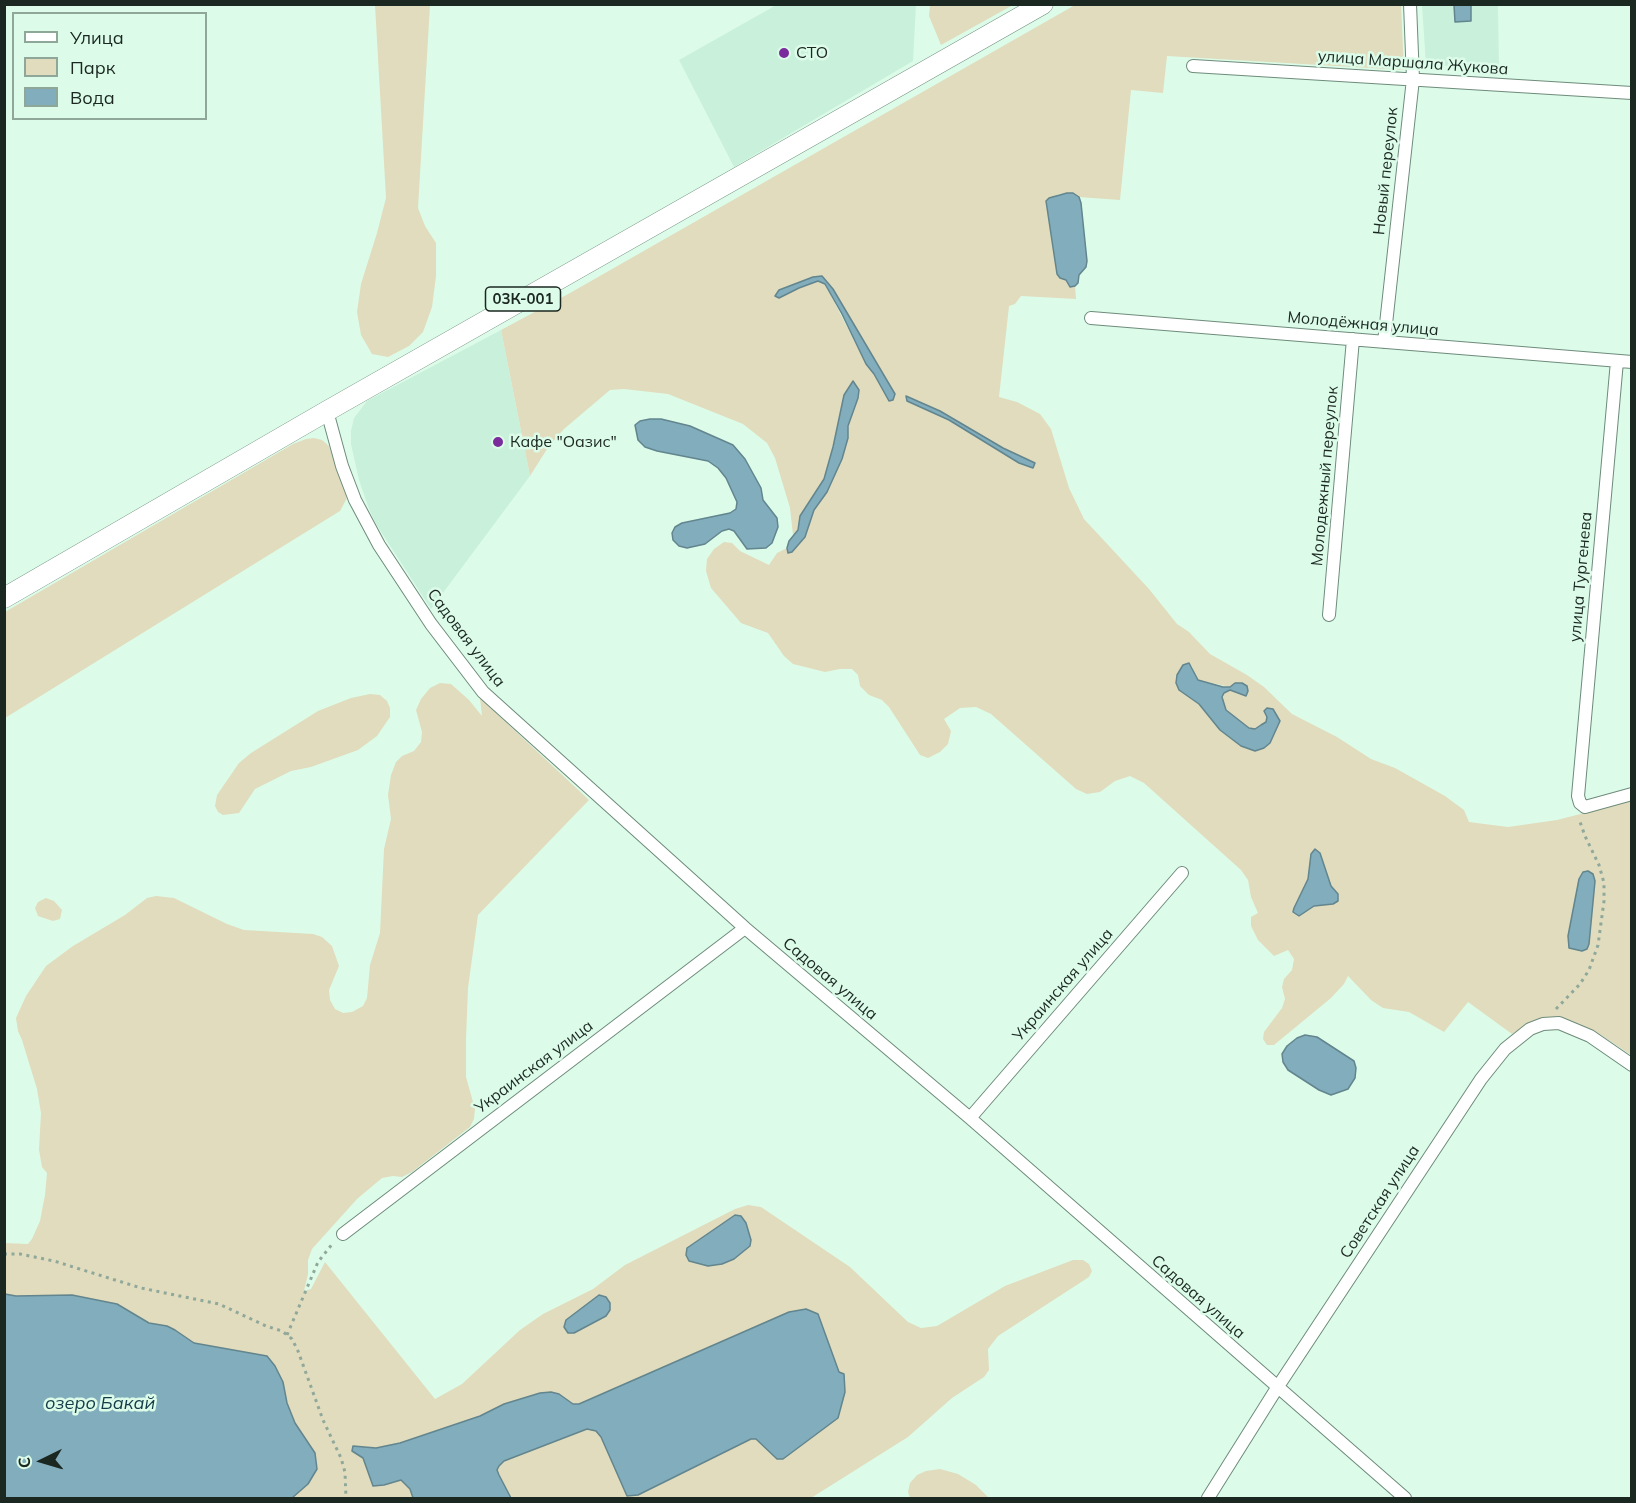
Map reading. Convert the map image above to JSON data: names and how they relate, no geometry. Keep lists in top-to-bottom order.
{
  "streets": {
    "main road": ["03К-001"],
    "street": [
      "улица Маршала Жукова",
      "Новый переулок",
      "Молодёжная улица",
      "Молодежный переулок",
      "улица Тургенева",
      "Садовая улица",
      "Украинская улица",
      "Советская улица"
    ]
  },
  "crossings": [
    ["улица Маршала Жукова", "Новый переулок"],
    ["Новый переулок", "Молодёжная улица"],
    ["03К-001", "Садовая улица"],
    ["Молодёжная улица", "Молодежный переулок"],
    ["Молодёжная улица", "улица Тургенева"],
    ["Садовая улица", "Украинская улица"],
    ["Садовая улица", "Советская улица"]
  ],
  "water": ["озеро Бакай"],
  "places": ["СТО", "Кафе \"Оазис\""],
  "legend": ["Улица", "Парк", "Вода"],
  "north": "left"
}
